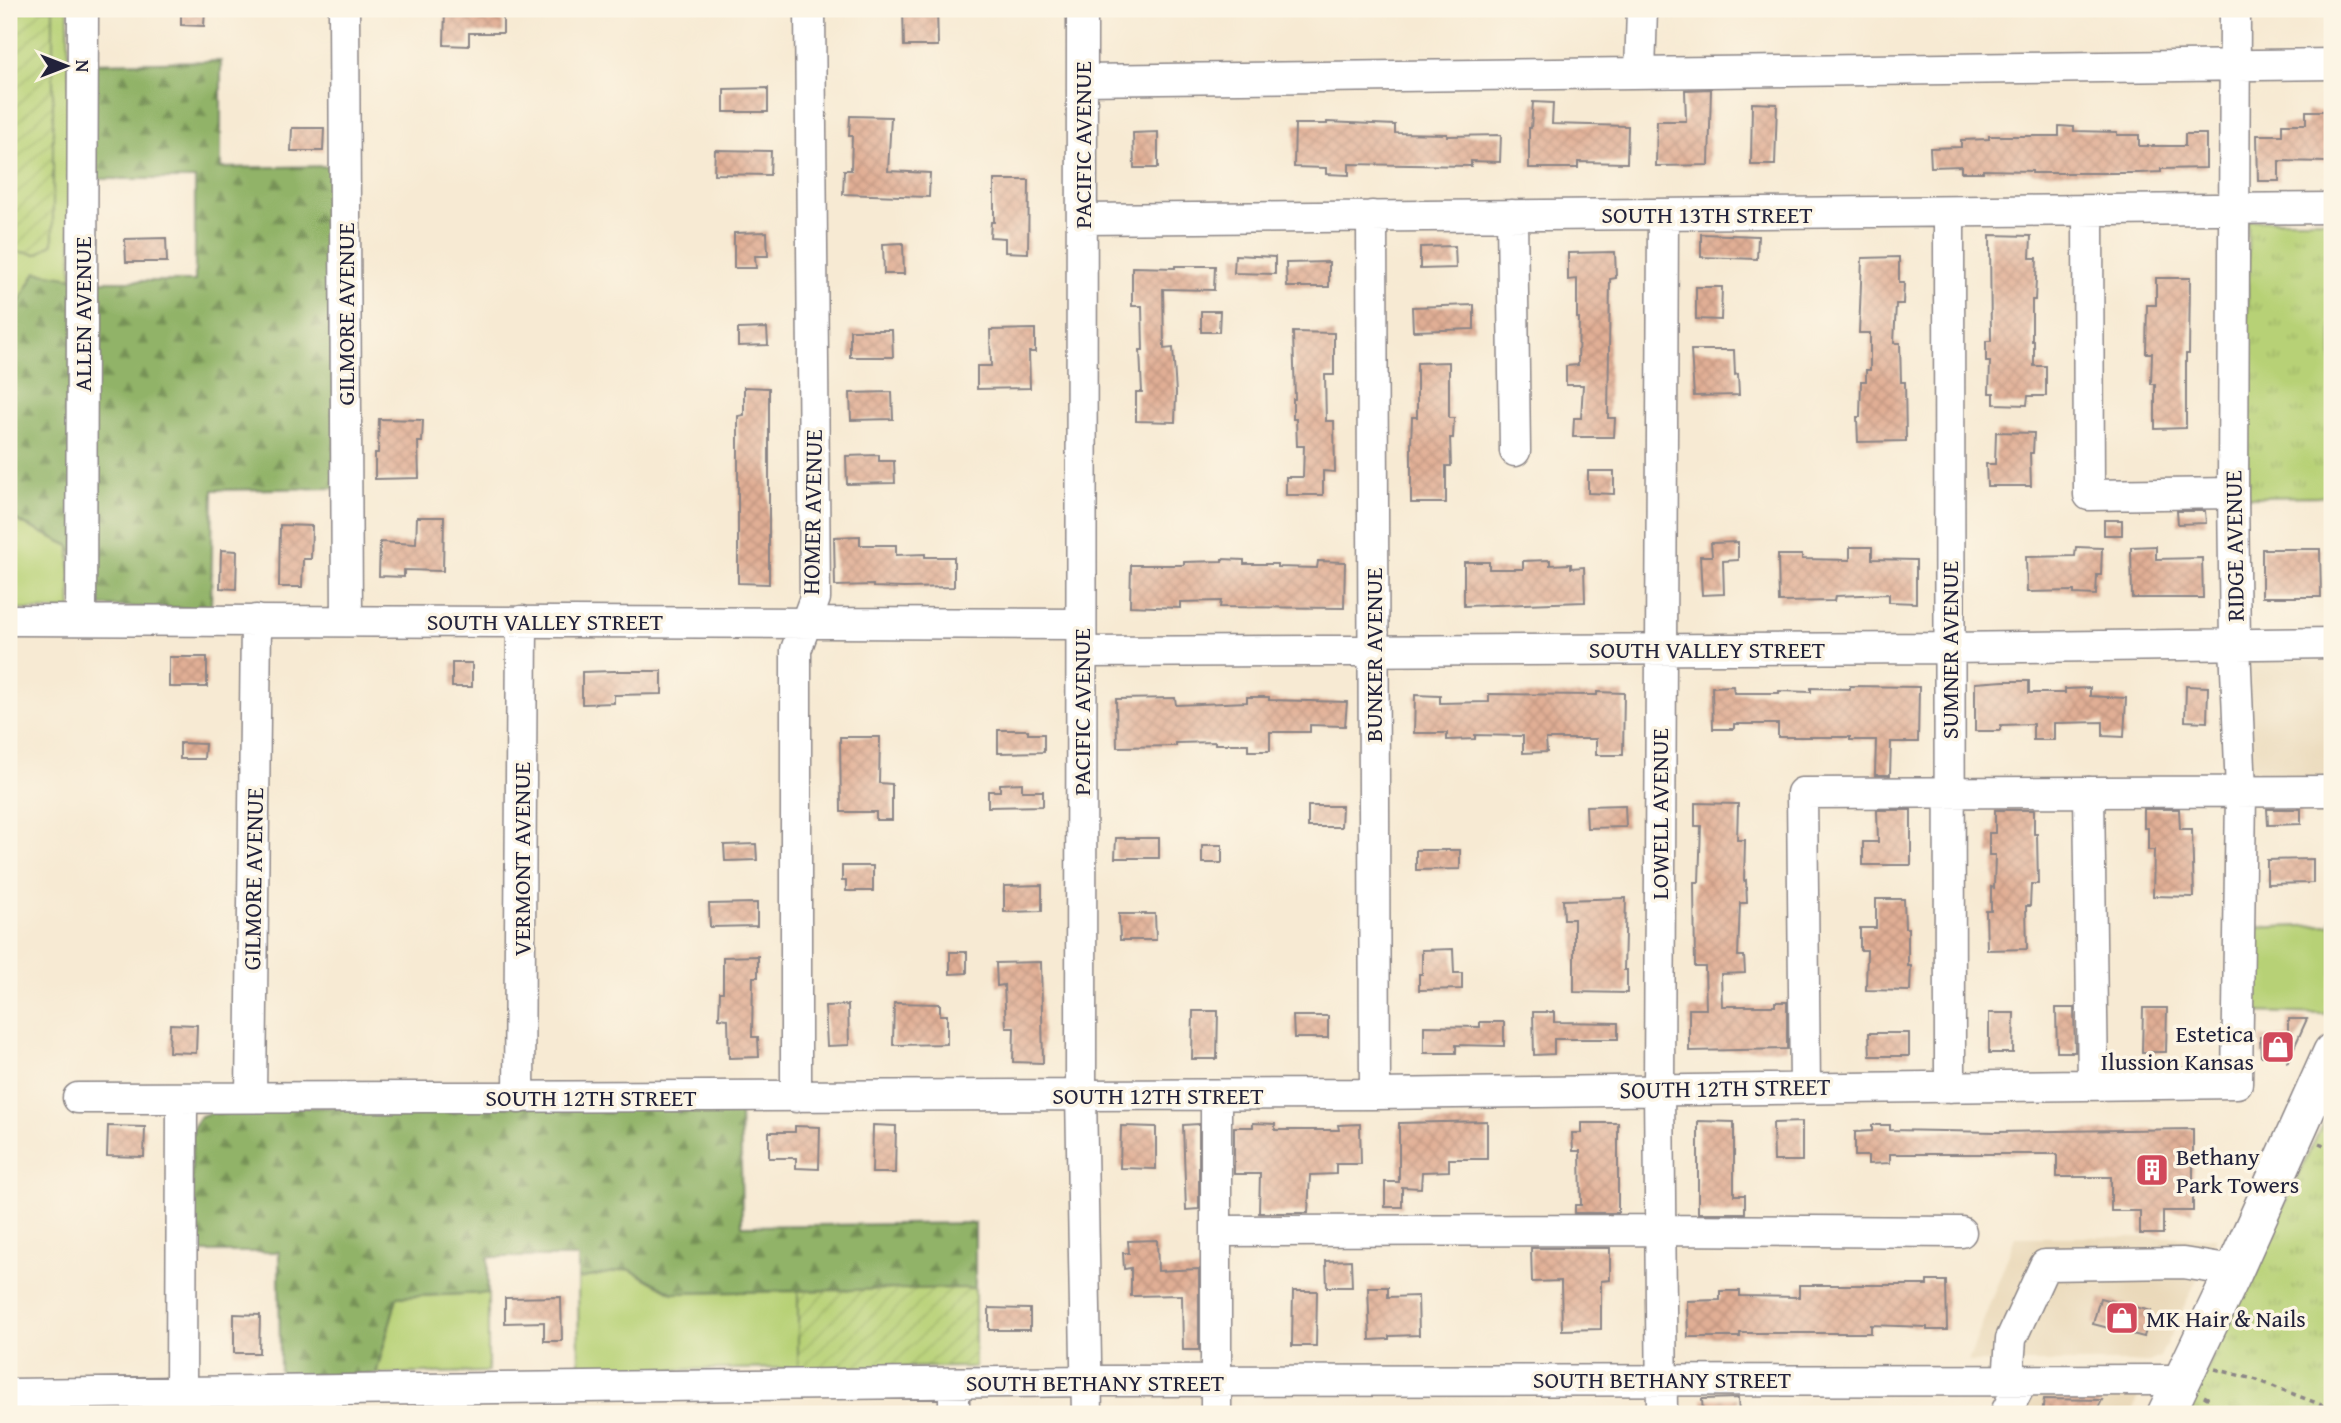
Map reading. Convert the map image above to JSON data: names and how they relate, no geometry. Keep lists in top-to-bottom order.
{
  "streets": {
    "street": [
      "PACIFIC AVENUE",
      "SOUTH 13TH STREET",
      "ALLEN AVENUE",
      "GILMORE AVENUE",
      "HOMER AVENUE",
      "RIDGE AVENUE",
      "SOUTH VALLEY STREET",
      "SUMNER AVENUE",
      "BUNKER AVENUE",
      "LOWELL AVENUE",
      "VERMONT AVENUE",
      "SOUTH 12TH STREET",
      "SOUTH BETHANY STREET"
    ]
  },
  "crossings": [
    ["PACIFIC AVENUE", "SOUTH 13TH STREET"],
    ["PACIFIC AVENUE", "SOUTH VALLEY STREET"],
    ["PACIFIC AVENUE", "SOUTH 12TH STREET"],
    ["PACIFIC AVENUE", "SOUTH BETHANY STREET"],
    ["SOUTH 13TH STREET", "RIDGE AVENUE"],
    ["SOUTH 13TH STREET", "SUMNER AVENUE"],
    ["SOUTH 13TH STREET", "BUNKER AVENUE"],
    ["SOUTH 13TH STREET", "LOWELL AVENUE"],
    ["ALLEN AVENUE", "SOUTH VALLEY STREET"],
    ["GILMORE AVENUE", "SOUTH VALLEY STREET"],
    ["GILMORE AVENUE", "SOUTH 12TH STREET"],
    ["HOMER AVENUE", "SOUTH VALLEY STREET"],
    ["HOMER AVENUE", "SOUTH 12TH STREET"],
    ["RIDGE AVENUE", "SOUTH VALLEY STREET"],
    ["RIDGE AVENUE", "SOUTH 12TH STREET"],
    ["SOUTH VALLEY STREET", "SUMNER AVENUE"],
    ["SOUTH VALLEY STREET", "BUNKER AVENUE"],
    ["SOUTH VALLEY STREET", "LOWELL AVENUE"],
    ["SOUTH VALLEY STREET", "VERMONT AVENUE"],
    ["SUMNER AVENUE", "SOUTH 12TH STREET"],
    ["BUNKER AVENUE", "SOUTH 12TH STREET"],
    ["LOWELL AVENUE", "SOUTH 12TH STREET"],
    ["LOWELL AVENUE", "SOUTH BETHANY STREET"],
    ["VERMONT AVENUE", "SOUTH 12TH STREET"]
  ],
  "places": {
    "shop": ["Estetica Ilussion Kansas", "MK Hair & Nails"],
    "building": ["Bethany Park Towers"]
  },
  "north": "right"
}
